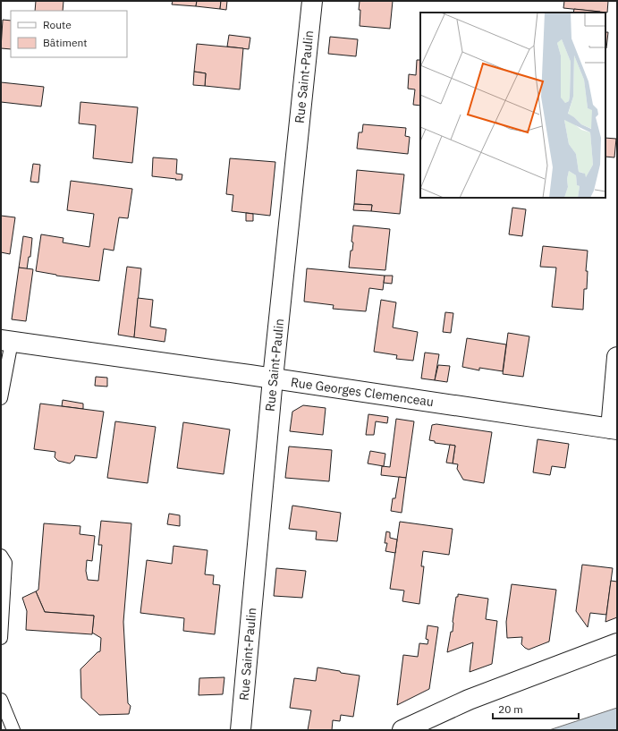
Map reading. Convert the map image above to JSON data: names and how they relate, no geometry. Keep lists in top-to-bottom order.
{
  "streets": {
    "street": ["Rue Saint-Paulin", "Rue Georges Clemenceau"]
  },
  "crossings": [
    ["Rue Saint-Paulin", "Rue Georges Clemenceau"]
  ],
  "legend": ["Route", "Bâtiment"],
  "scale_bar": "20 m"
}
